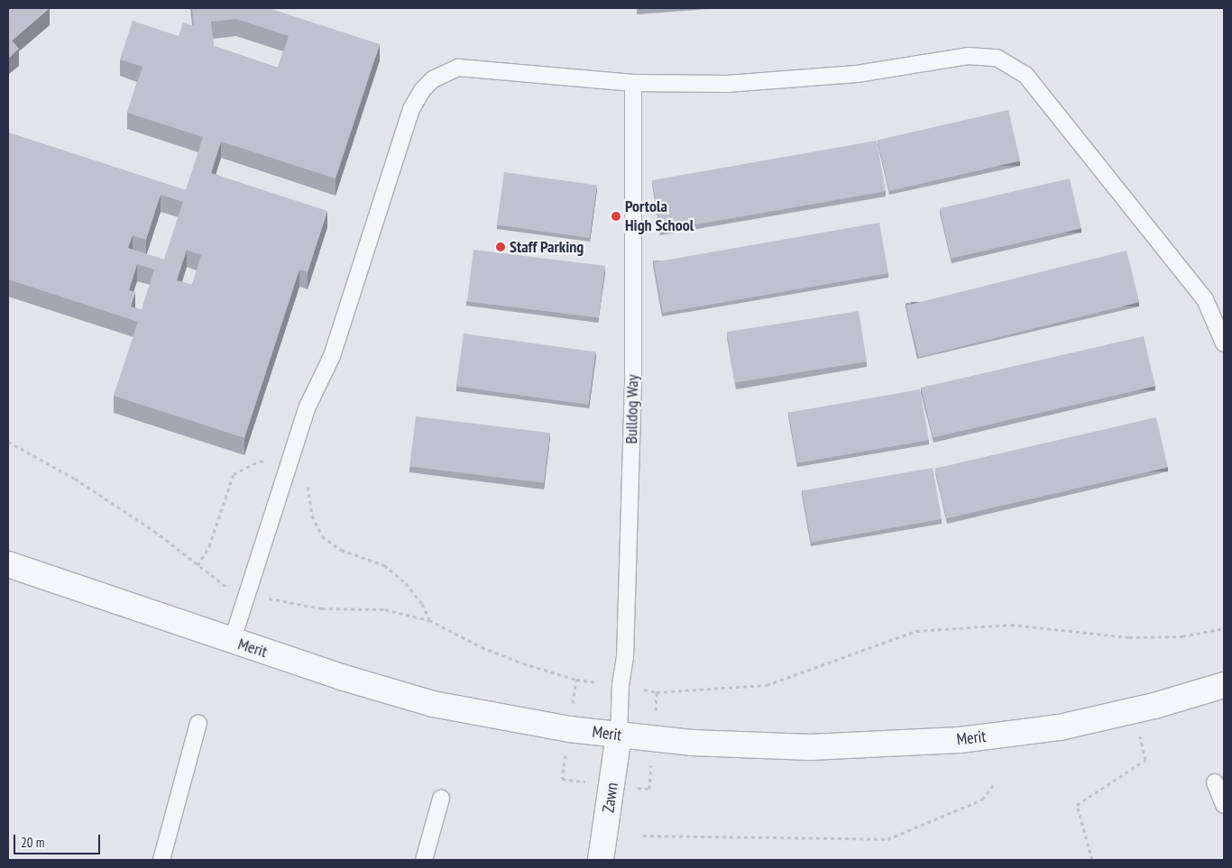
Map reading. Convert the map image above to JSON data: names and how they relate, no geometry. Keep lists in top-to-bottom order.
{
  "streets": {
    "street": ["Merit", "Zawn"],
    "lane": ["Bulldog Way"]
  },
  "crossings": [
    ["Bulldog Way", "Merit"],
    ["Bulldog Way", "Zawn"],
    ["Merit", "Zawn"]
  ],
  "places": ["Portola High School", "Staff Parking"],
  "scale_bar": "20 m"
}
